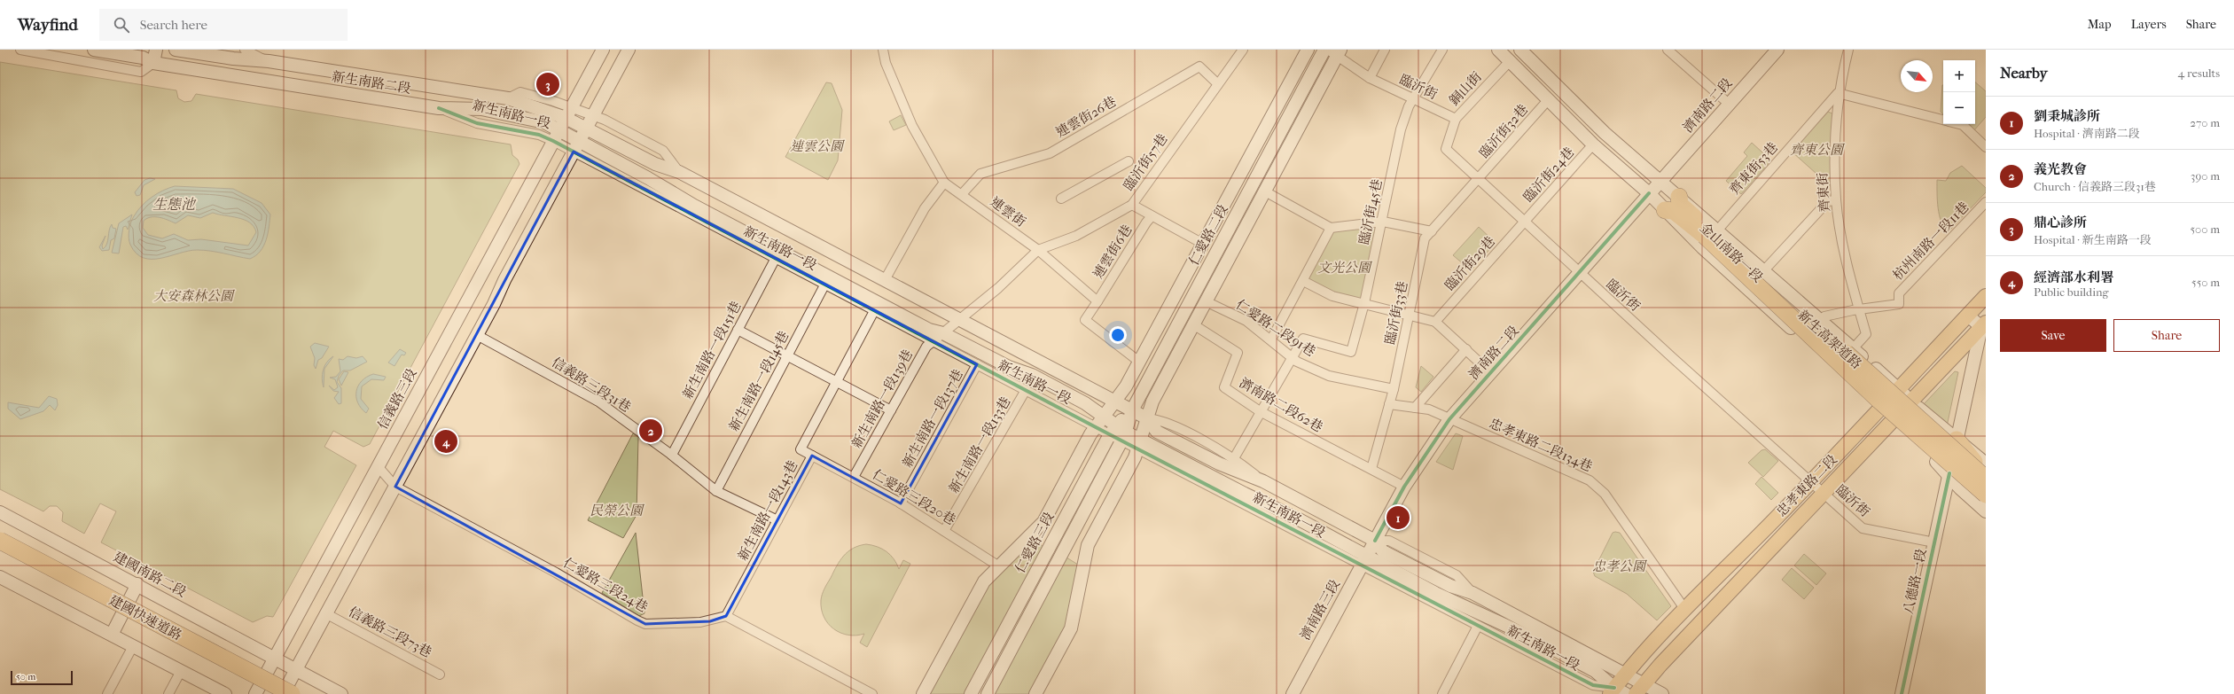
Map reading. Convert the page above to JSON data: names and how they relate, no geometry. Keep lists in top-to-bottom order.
{
  "streets": {
    "highway": ["新生高架道路", "建國快速道路"],
    "main road": [
      "新生南路二段",
      "濟南路二段",
      "新生南路一段",
      "仁愛路二段",
      "金山南路一段",
      "信義路三段",
      "忠孝東路二段",
      "仁愛路三段",
      "建國南路二段",
      "八德路一段",
      "濟南路三段"
    ],
    "street": [
      "臨沂街",
      "銅山街",
      "連雲街26巷",
      "臨沂街32巷",
      "臨沂街57巷",
      "齊東街53巷",
      "臨沂街24巷",
      "齊東街",
      "連雲街",
      "臨沂街45巷",
      "杭州南路一段11巷",
      "連雲街6巷",
      "臨沂街29巷",
      "臨沂街33巷",
      "仁愛路二段91巷",
      "新生南路一段151巷",
      "新生南路一段145巷",
      "信義路三段31巷",
      "新生南路一段139巷",
      "濟南路二段62巷",
      "新生南路一段137巷",
      "新生南路一段133巷",
      "忠孝東路二段134巷",
      "仁愛路三段20巷",
      "新生南路一段143巷",
      "仁愛路三段24巷",
      "信義路三段73巷"
    ]
  },
  "crossings": [
    ["新生南路二段", "新生南路一段"],
    ["新生南路二段", "信義路三段"],
    ["臨沂街", "銅山街"],
    ["臨沂街", "濟南路二段"],
    ["臨沂街", "臨沂街32巷"],
    ["臨沂街", "臨沂街24巷"],
    ["臨沂街", "臨沂街45巷"],
    ["臨沂街", "臨沂街29巷"],
    ["臨沂街", "臨沂街33巷"],
    ["臨沂街", "忠孝東路二段"],
    ["臨沂街", "八德路一段"],
    ["銅山街", "金山南路一段"],
    ["濟南路二段", "新生南路一段"],
    ["濟南路二段", "金山南路一段"],
    ["濟南路二段", "濟南路二段62巷"],
    ["濟南路二段", "忠孝東路二段134巷"],
    ["濟南路二段", "濟南路三段"],
    ["新生南路一段", "仁愛路二段"],
    ["新生南路一段", "新生南路一段151巷"],
    ["新生南路一段", "新生南路一段145巷"],
    ["新生南路一段", "信義路三段"],
    ["新生南路一段", "新生南路一段139巷"],
    ["新生南路一段", "新生南路一段137巷"],
    ["新生南路一段", "新生南路一段133巷"],
    ["新生南路一段", "忠孝東路二段"],
    ["新生南路一段", "新生南路一段143巷"],
    ["新生南路一段", "仁愛路三段"],
    ["新生南路一段", "濟南路三段"],
    ["連雲街26巷", "臨沂街57巷"],
    ["連雲街26巷", "連雲街"],
    ["臨沂街32巷", "金山南路一段"],
    ["臨沂街32巷", "臨沂街33巷"],
    ["臨沂街57巷", "連雲街"],
    ["臨沂街57巷", "新生南路一段139巷"],
    ["齊東街53巷", "齊東街"],
    ["齊東街53巷", "金山南路一段"],
    ["齊東街53巷", "新生高架道路"],
    ["臨沂街24巷", "金山南路一段"],
    ["臨沂街24巷", "臨沂街29巷"],
    ["齊東街", "杭州南路一段11巷"],
    ["齊東街", "金山南路一段"],
    ["連雲街", "連雲街6巷"],
    ["連雲街", "新生南路一段139巷"],
    ["臨沂街45巷", "仁愛路二段91巷"],
    ["仁愛路二段", "仁愛路三段"],
    ["杭州南路一段11巷", "金山南路一段"],
    ["金山南路一段", "新生高架道路"],
    ["金山南路一段", "忠孝東路二段"],
    ["金山南路一段", "八德路一段"],
    ["臨沂街33巷", "仁愛路二段91巷"],
    ["臨沂街33巷", "濟南路二段62巷"],
    ["臨沂街33巷", "忠孝東路二段134巷"],
    ["新生南路一段151巷", "信義路三段31巷"],
    ["新生南路一段145巷", "信義路三段31巷"],
    ["信義路三段31巷", "新生南路一段143巷"],
    ["信義路三段", "建國南路二段"],
    ["信義路三段", "仁愛路三段24巷"],
    ["新生南路一段139巷", "仁愛路三段20巷"],
    ["新生南路一段137巷", "仁愛路三段20巷"],
    ["新生南路一段133巷", "仁愛路三段20巷"],
    ["忠孝東路二段134巷", "忠孝東路二段"],
    ["忠孝東路二段", "八德路一段"],
    ["仁愛路三段20巷", "新生南路一段143巷"],
    ["仁愛路三段20巷", "仁愛路三段"],
    ["新生南路一段143巷", "仁愛路三段24巷"]
  ],
  "water": ["生態池"],
  "parks": [
    "連雲公園",
    "齊東公園",
    "文光公園",
    "大安森林公園",
    "民榮公園",
    "忠孝公園"
  ],
  "scale_bar": "50 m",
  "north": "bottom right",
  "page": {
    "header": "Wayfind",
    "search": "Search here",
    "nav": ["Map", "Layers", "Share"],
    "heading": ["Nearby", "4 results"],
    "map_buttons": ["+", "−"],
    "pins": [
      "3",
      "2",
      "4",
      "1"
    ],
    "list": [
      {
        "mark": "1",
        "name": "劉秉城診所",
        "note": "Hospital · 濟南路二段",
        "value": "270 m"
      },
      {
        "mark": "2",
        "name": "義光教會",
        "note": "Church · 信義路三段31巷",
        "value": "390 m"
      },
      {
        "mark": "3",
        "name": "鼎心診所",
        "note": "Hospital · 新生南路一段",
        "value": "500 m"
      },
      {
        "mark": "4",
        "name": "經濟部水利署",
        "note": "Public building",
        "value": "550 m"
      }
    ],
    "buttons": ["Save", "Share"],
    "scale": "50 m"
  }
}
